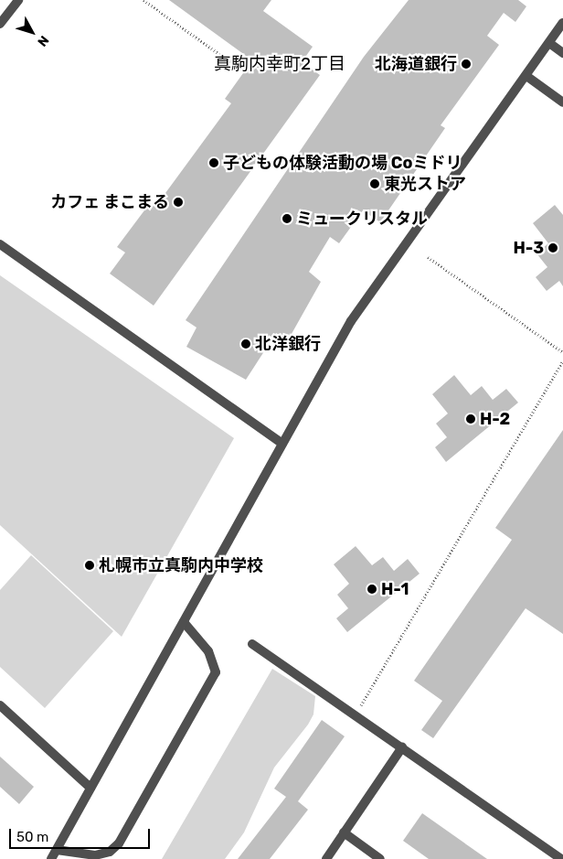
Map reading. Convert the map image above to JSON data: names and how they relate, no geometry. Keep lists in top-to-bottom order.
{
  "districts": ["真駒内幸町2丁目"],
  "places": [
    "北海道銀行",
    "子どもの体験活動の場 Coミドリ",
    "東光ストア",
    "カフェ まこまる",
    "ミュークリスタル",
    "H-3",
    "北洋銀行",
    "H-2",
    "札幌市立真駒内中学校",
    "H-1"
  ],
  "scale_bar": "50 m",
  "north": "bottom right"
}
